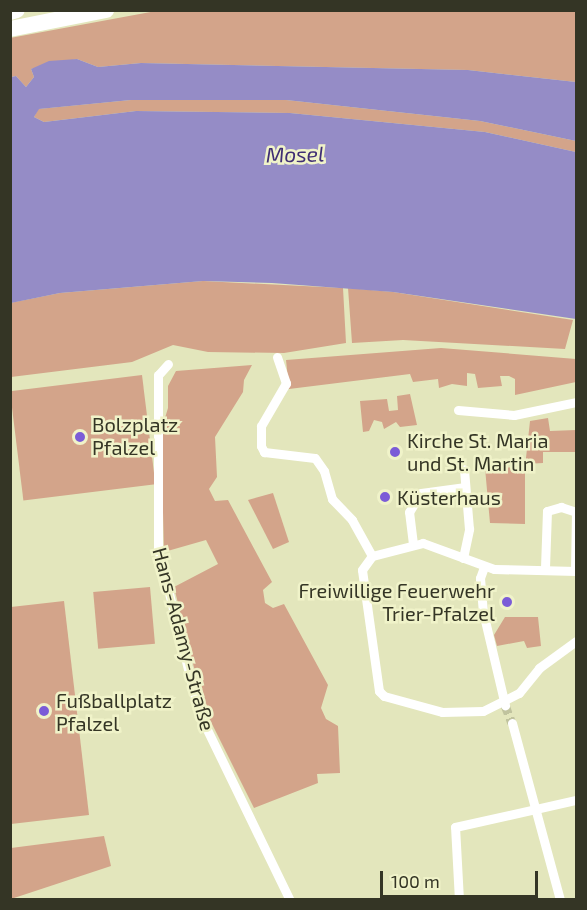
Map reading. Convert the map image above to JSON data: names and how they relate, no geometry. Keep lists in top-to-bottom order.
{
  "streets": {
    "street": ["Hans-Adamy-Straße"]
  },
  "water": ["Mosel"],
  "places": [
    "Bolzplatz Pfalzel",
    "Kirche St. Maria und St. Martin",
    "Küsterhaus",
    "Freiwillige Feuerwehr Trier-Pfalzel",
    "Fußballplatz Pfalzel"
  ],
  "scale_bar": "100 m"
}
